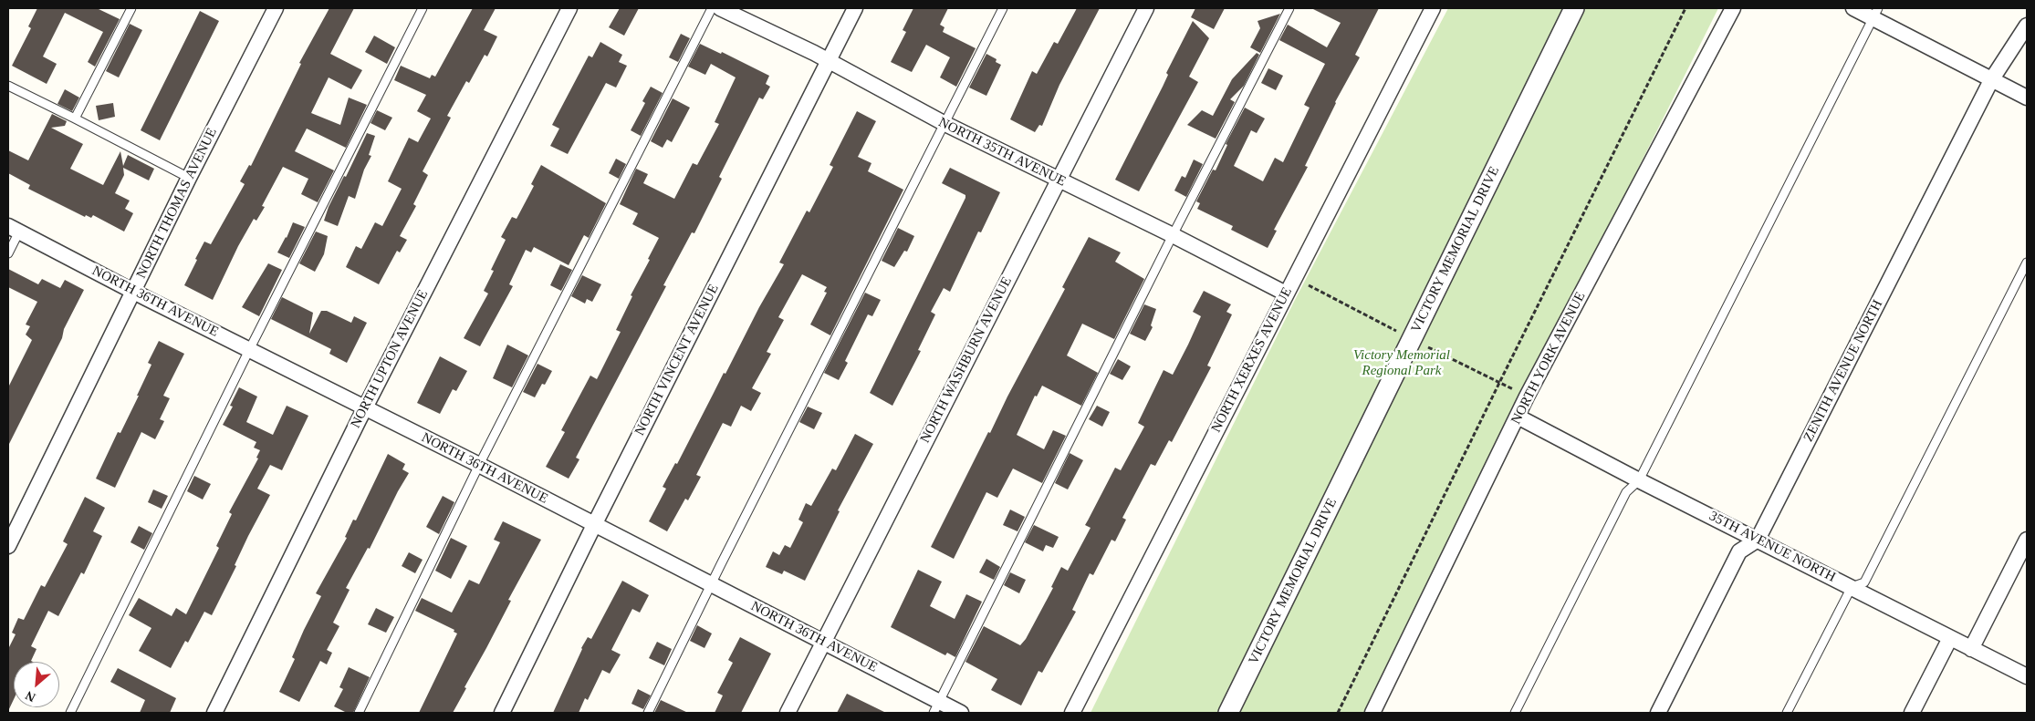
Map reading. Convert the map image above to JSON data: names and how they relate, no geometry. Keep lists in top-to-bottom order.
{
  "streets": {
    "street": [
      "NORTH 35TH AVENUE",
      "NORTH THOMAS AVENUE",
      "VICTORY MEMORIAL DRIVE",
      "NORTH 36TH AVENUE",
      "NORTH YORK AVENUE",
      "NORTH UPTON AVENUE",
      "NORTH VINCENT AVENUE",
      "NORTH WASHBURN AVENUE",
      "NORTH XERXES AVENUE",
      "ZENITH AVENUE NORTH",
      "35TH AVENUE NORTH"
    ]
  },
  "crossings": [
    ["NORTH 35TH AVENUE", "NORTH VINCENT AVENUE"],
    ["NORTH 35TH AVENUE", "NORTH WASHBURN AVENUE"],
    ["NORTH 35TH AVENUE", "NORTH XERXES AVENUE"],
    ["NORTH THOMAS AVENUE", "NORTH 36TH AVENUE"],
    ["NORTH 36TH AVENUE", "NORTH UPTON AVENUE"],
    ["NORTH 36TH AVENUE", "NORTH VINCENT AVENUE"],
    ["NORTH 36TH AVENUE", "NORTH WASHBURN AVENUE"],
    ["NORTH YORK AVENUE", "35TH AVENUE NORTH"],
    ["ZENITH AVENUE NORTH", "35TH AVENUE NORTH"]
  ],
  "parks": ["Victory Memorial Regional Park"],
  "north": "bottom left"
}
